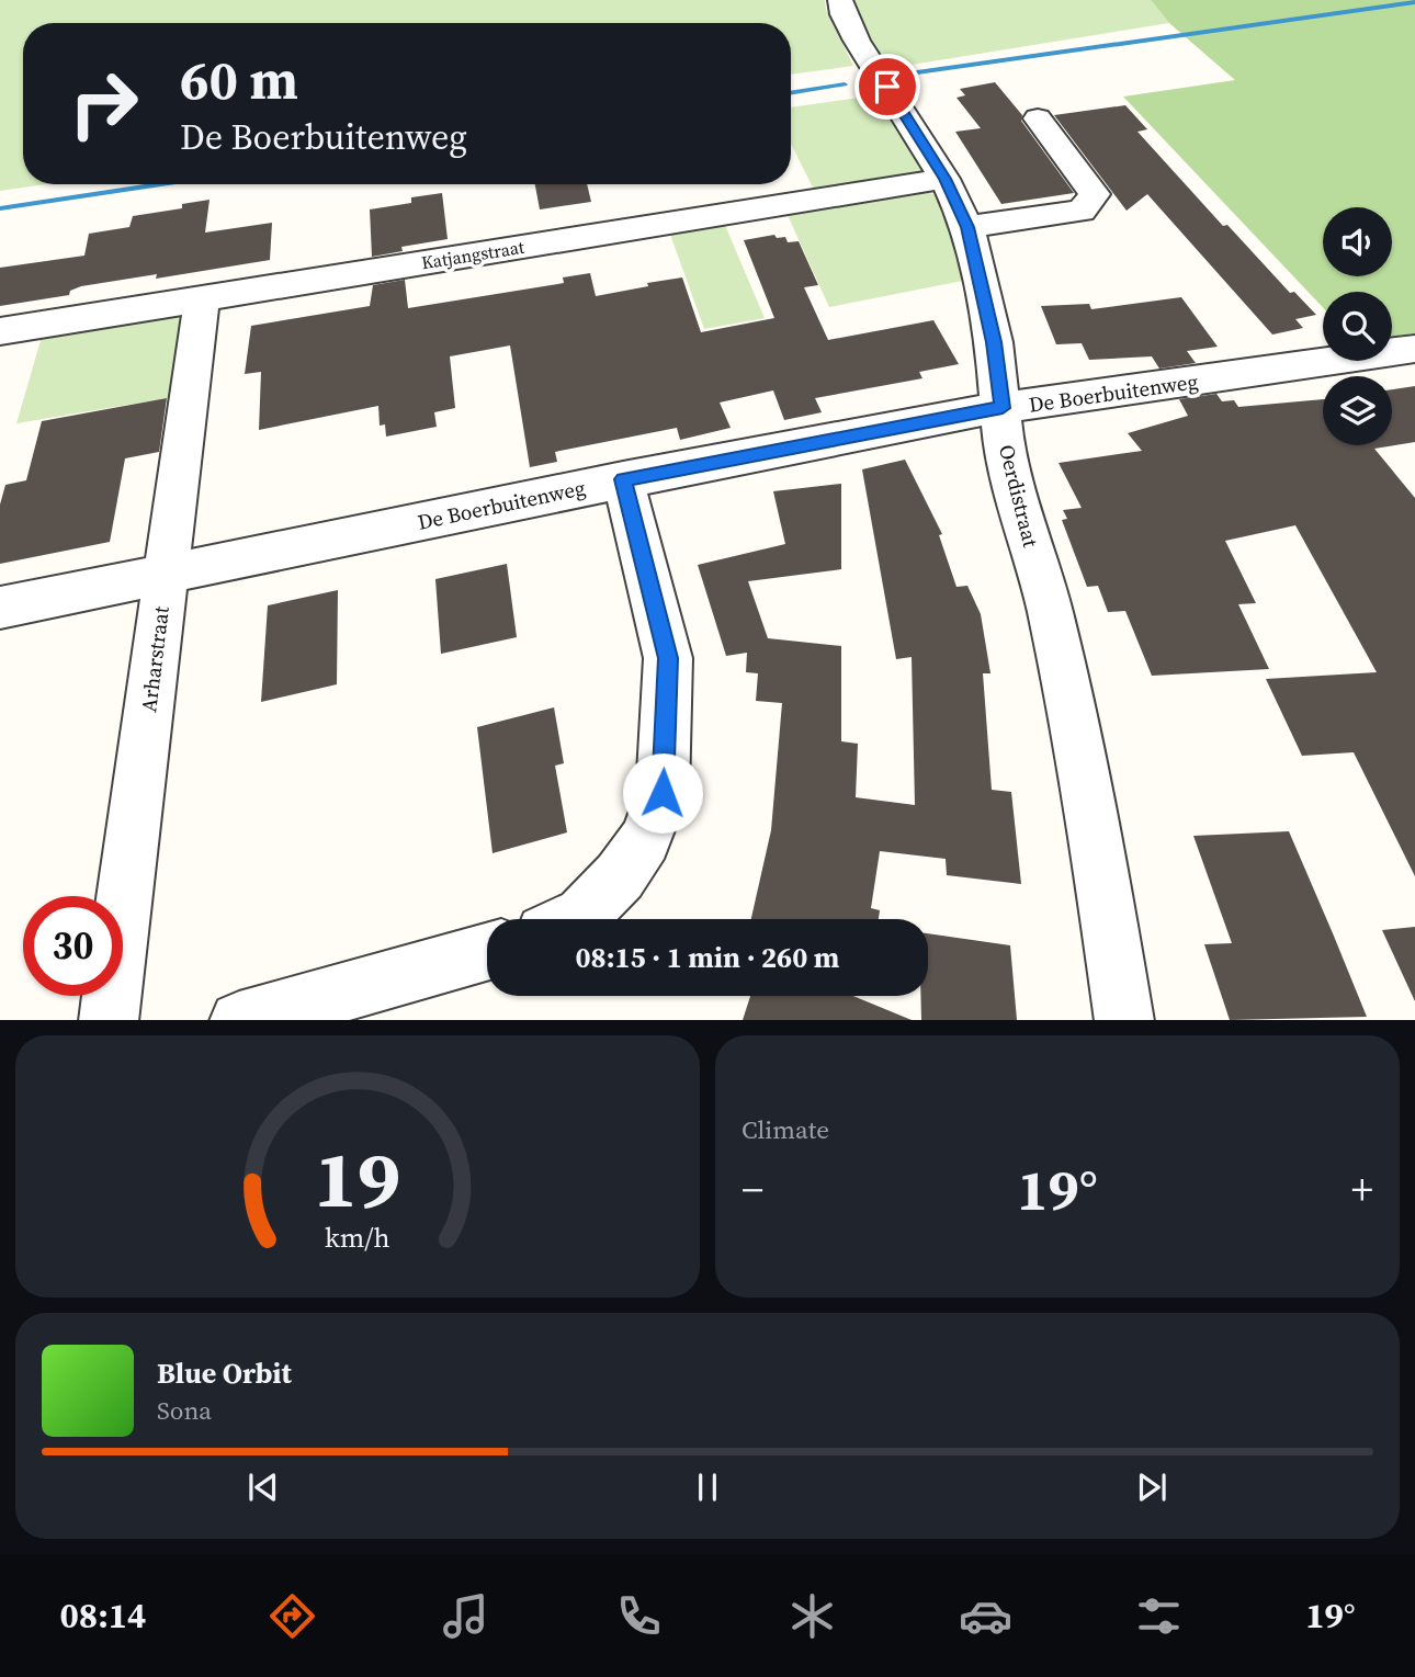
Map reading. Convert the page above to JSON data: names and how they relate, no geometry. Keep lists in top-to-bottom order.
{
  "streets": {
    "street": [
      "Katjangstraat",
      "De Boerbuitenweg",
      "Oerdistraat",
      "Arharstraat"
    ]
  },
  "crossings": [
    ["Katjangstraat", "Oerdistraat"],
    ["Katjangstraat", "Arharstraat"],
    ["De Boerbuitenweg", "Oerdistraat"],
    ["De Boerbuitenweg", "Arharstraat"]
  ],
  "page": {
    "turn": ["60 m", "De Boerbuitenweg"],
    "limit": "30",
    "trip": "08:15 · 1 min · 260 m",
    "tile": "Climate",
    "heat": ["−", "19°", "+"],
    "song": ["Blue Orbit", "Sona"],
    "tabs": ["08:14", "19°"],
    "gauge": ["19", "km/h"]
  }
}
